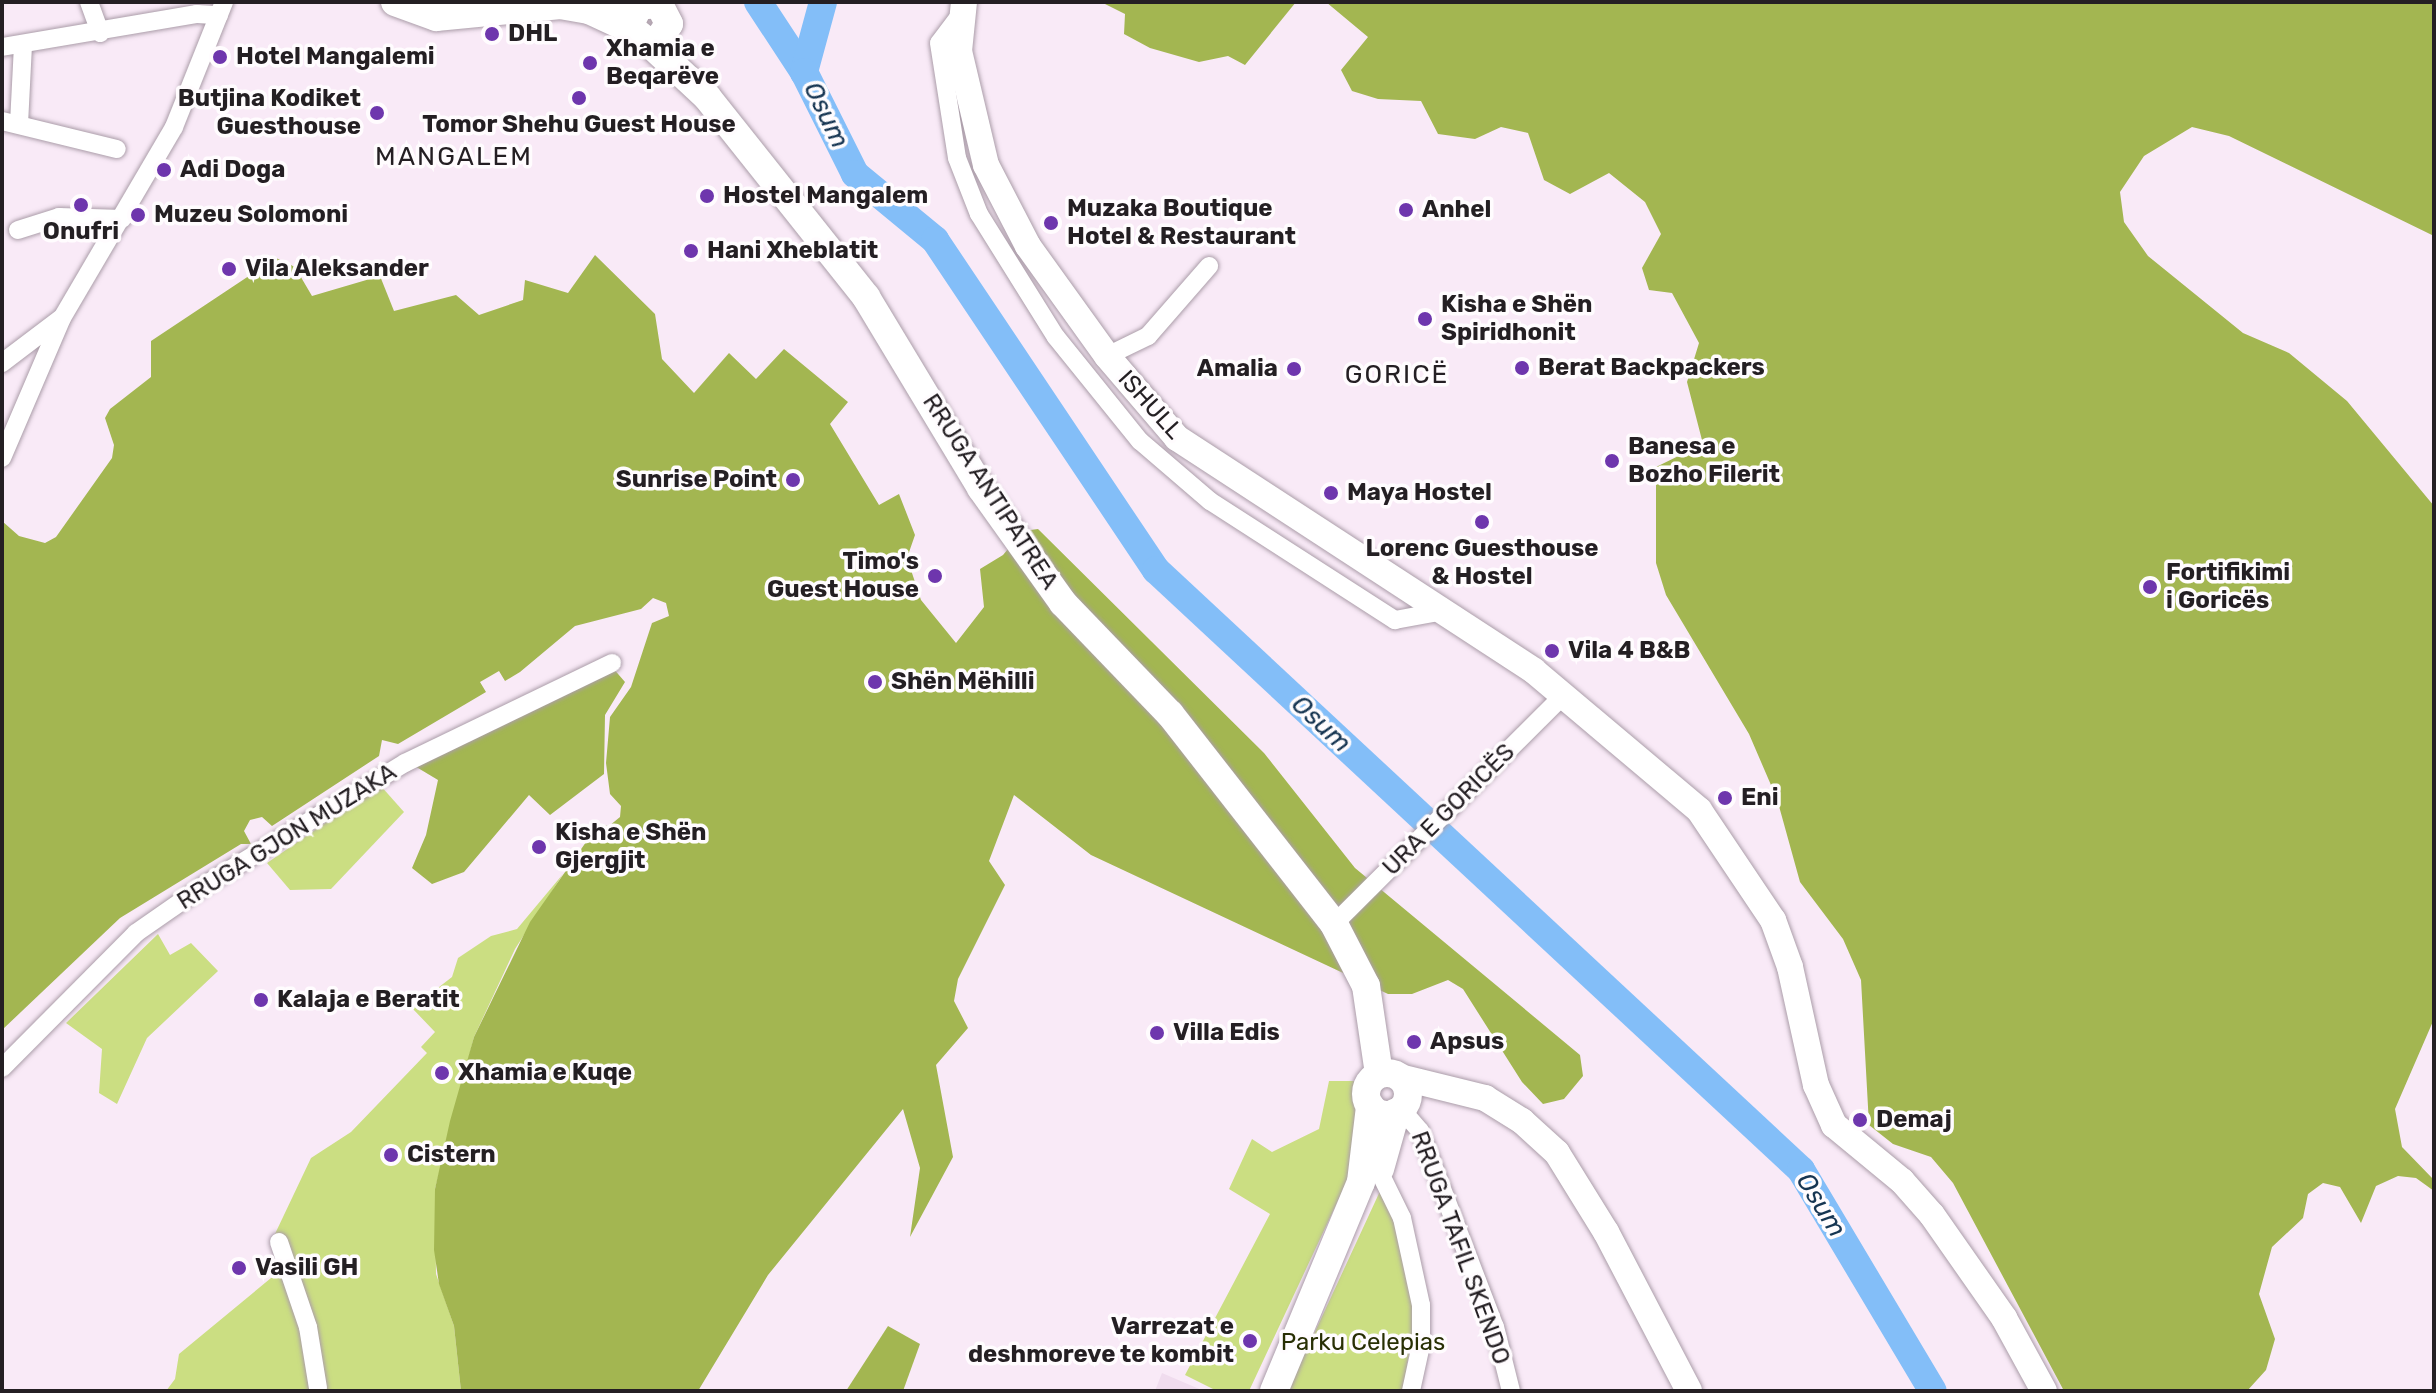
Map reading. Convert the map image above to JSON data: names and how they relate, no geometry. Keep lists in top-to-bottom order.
{
  "streets": {
    "main road": ["RRUGA ANTIPATREA"],
    "street": [
      "ISHULL",
      "URA E GORICËS",
      "RRUGA GJON MUZAKA",
      "RRUGA TAFIL SKENDO"
    ]
  },
  "crossings": [
    ["ISHULL", "URA E GORICËS"],
    ["RRUGA ANTIPATREA", "URA E GORICËS"],
    ["RRUGA ANTIPATREA", "RRUGA TAFIL SKENDO"]
  ],
  "districts": ["MANGALEM", "GORICË"],
  "water": ["Osum"],
  "parks": ["Parku Celepias"],
  "places": [
    "DHL",
    "Hotel Mangalemi",
    "Xhamia e Beqarëve",
    "Tomor Shehu Guest House",
    "Butjina Kodiket Guesthouse",
    "Adi Doga",
    "Hostel Mangalem",
    "Onufri",
    "Anhel",
    "Muzeu Solomoni",
    "Muzaka Boutique Hotel & Restaurant",
    "Hani Xheblatit",
    "Vila Aleksander",
    "Kisha e Shën Spiridhonit",
    "Berat Backpackers",
    "Amalia",
    "Banesa e Bozho Filerit",
    "Sunrise Point",
    "Maya Hostel",
    "Lorenc Guesthouse & Hostel",
    "Timo's Guest House",
    "Fortifikimi i Goricës",
    "Vila 4 B&B",
    "Shën Mëhilli",
    "Eni",
    "Kisha e Shën Gjergjit",
    "Kalaja e Beratit",
    "Villa Edis",
    "Apsus",
    "Xhamia e Kuqe",
    "Demaj",
    "Cistern",
    "Vasili GH",
    "Varrezat e deshmoreve te kombit"
  ]
}
